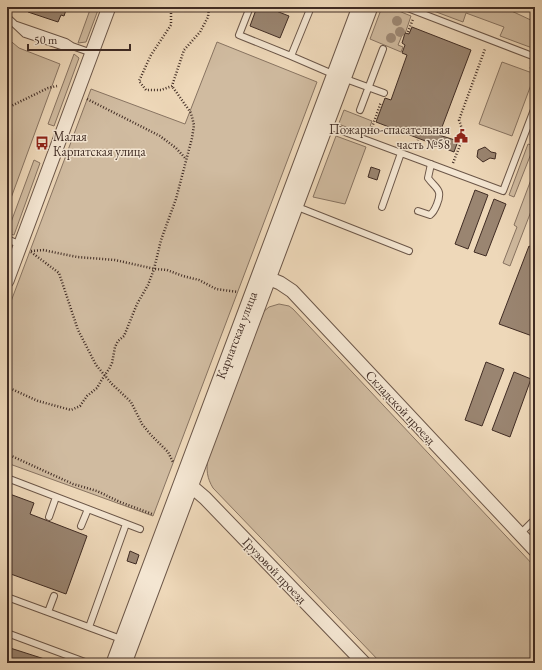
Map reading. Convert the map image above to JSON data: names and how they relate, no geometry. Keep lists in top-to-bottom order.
{
  "streets": {
    "street": ["Карпатская улица", "Складской проезд", "Грузовой проезд"]
  },
  "crossings": [
    ["Карпатская улица", "Складской проезд"],
    ["Карпатская улица", "Грузовой проезд"]
  ],
  "places": {
    "public building": ["Пожарно-спасательная часть №58"],
    "bus stop": ["Малая Карпатская улица"]
  },
  "scale_bar": "50 m"
}
